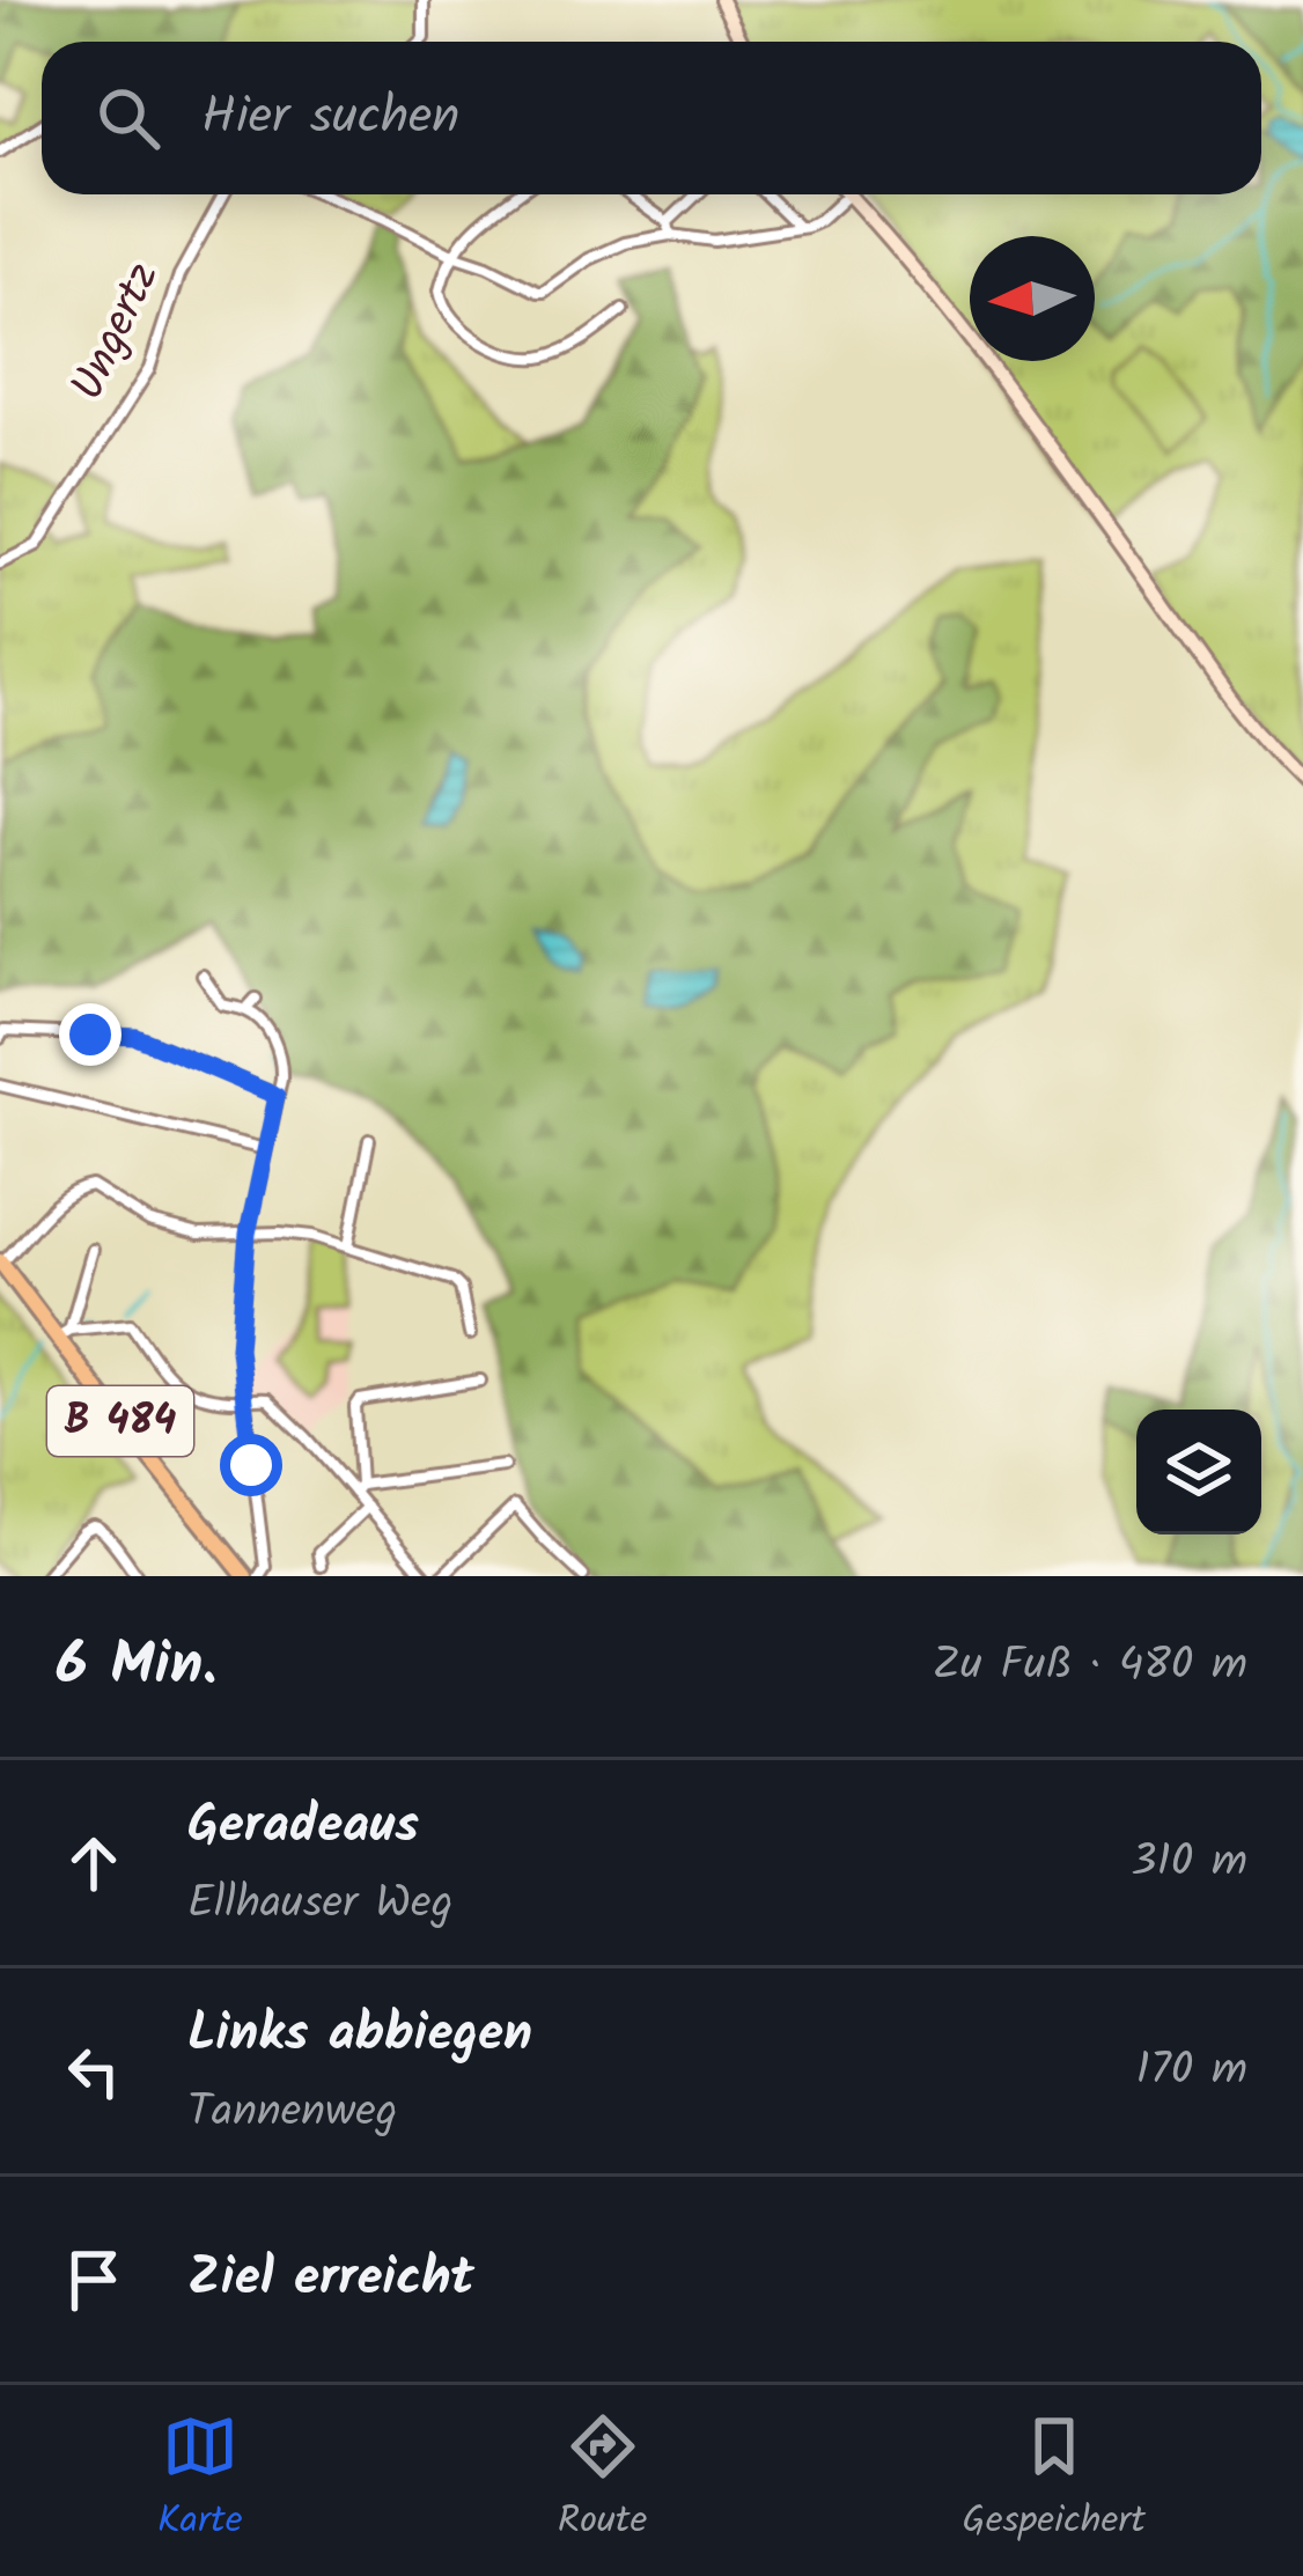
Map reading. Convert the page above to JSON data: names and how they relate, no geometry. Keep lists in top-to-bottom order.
{
  "streets": {
    "main road": ["B 484"],
    "street": ["Ungertz"]
  },
  "north": "left",
  "page": {
    "search": "Hier suchen",
    "heading": ["6 Min.", "Zu Fuß · 480 m"],
    "list": [
      ["Geradeaus", "Ellhauser Weg", "310 m"],
      ["Links abbiegen", "Tannenweg", "170 m"],
      "Ziel erreicht"
    ],
    "nav": ["Karte", "Route", "Gespeichert"]
  }
}
